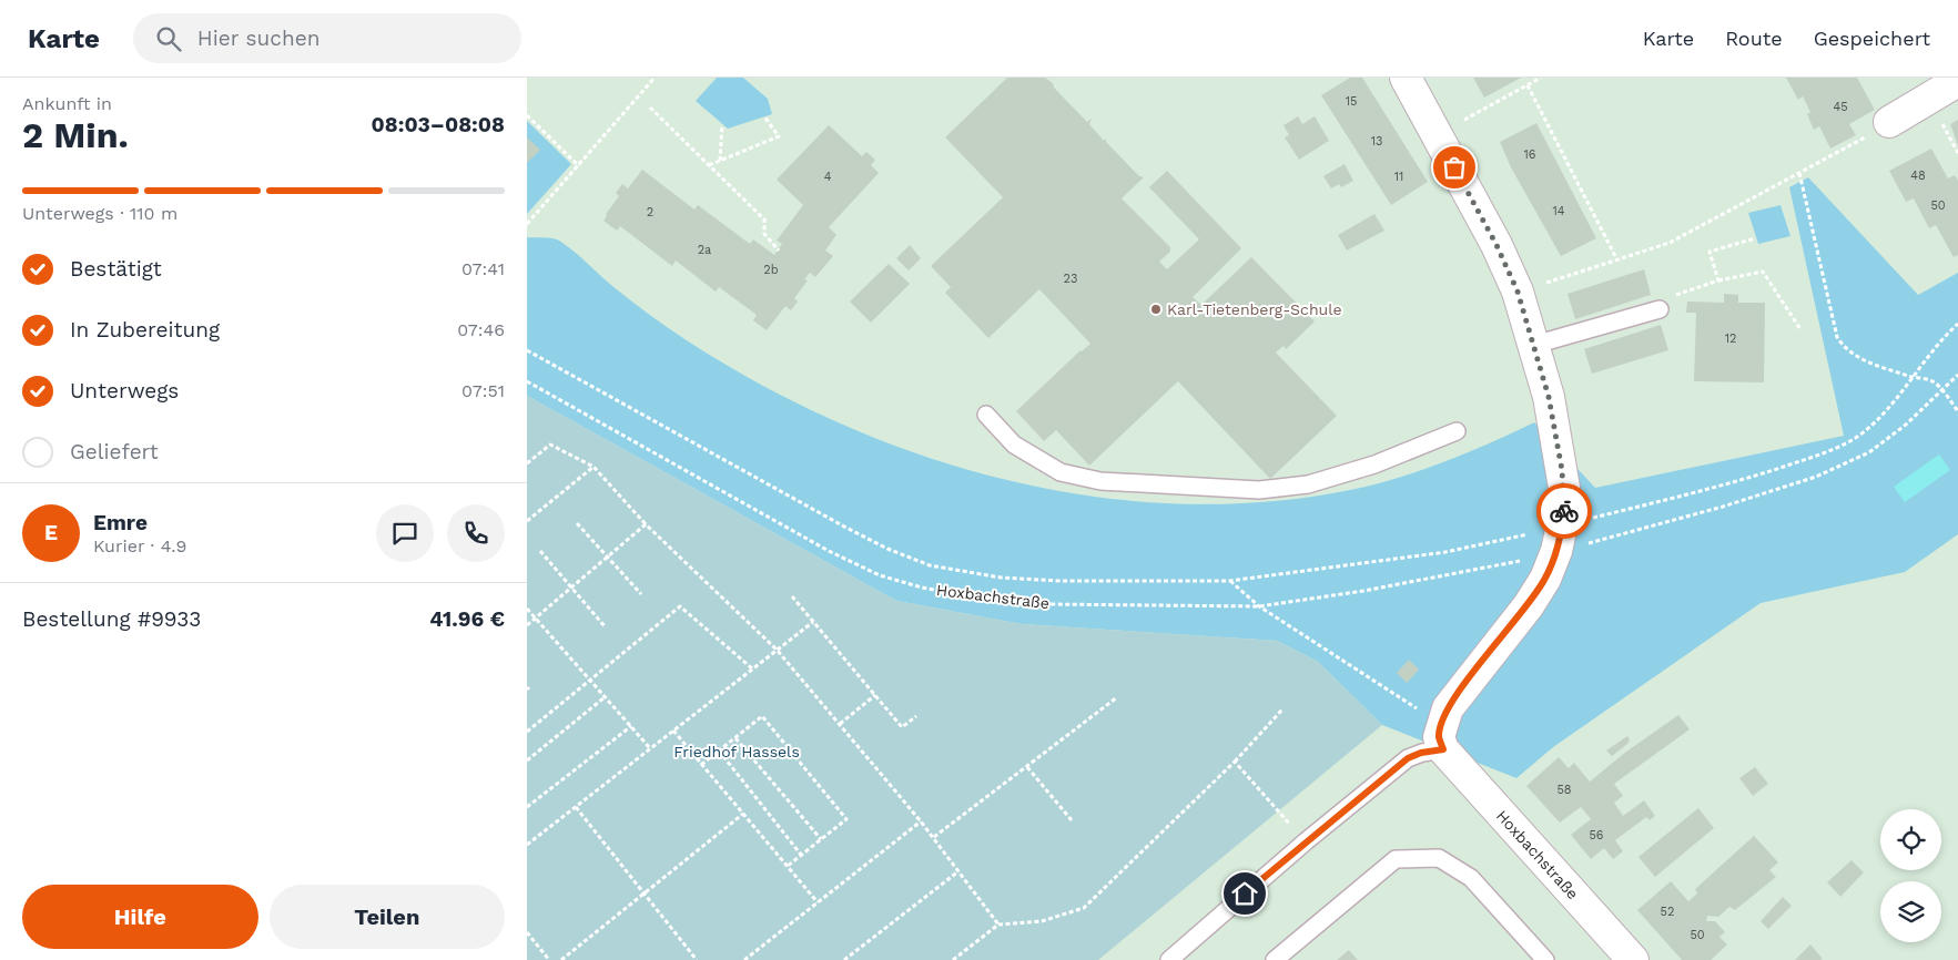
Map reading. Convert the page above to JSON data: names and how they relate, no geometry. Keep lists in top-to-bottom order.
{
  "streets": {
    "street": ["Hoxbachstraße"]
  },
  "parks": ["Friedhof Hassels"],
  "places": ["Karl-Tietenberg-Schule"],
  "house_numbers": [
    "15",
    "45",
    "13",
    "16",
    "48",
    "4",
    "11",
    "50",
    "14",
    "2",
    "2a",
    "2b",
    "23",
    "12",
    "58",
    "56",
    "52",
    "50"
  ],
  "page": {
    "header": "Karte",
    "search": "Hier suchen",
    "nav": ["Karte", "Route", "Gespeichert"],
    "heading": ["2 Min.", "Ankunft in", "08:03–08:08"],
    "panel": [
      "Emre",
      "Kurier · 4.9",
      "Bestellung #9933",
      "41.96 €"
    ],
    "bar": "Unterwegs · 110 m",
    "list": [
      ["Bestätigt", "07:41"],
      ["In Zubereitung", "07:46"],
      ["Unterwegs", "07:51"],
      "Geliefert"
    ],
    "round": "E",
    "buttons": ["Hilfe", "Teilen"]
  }
}
